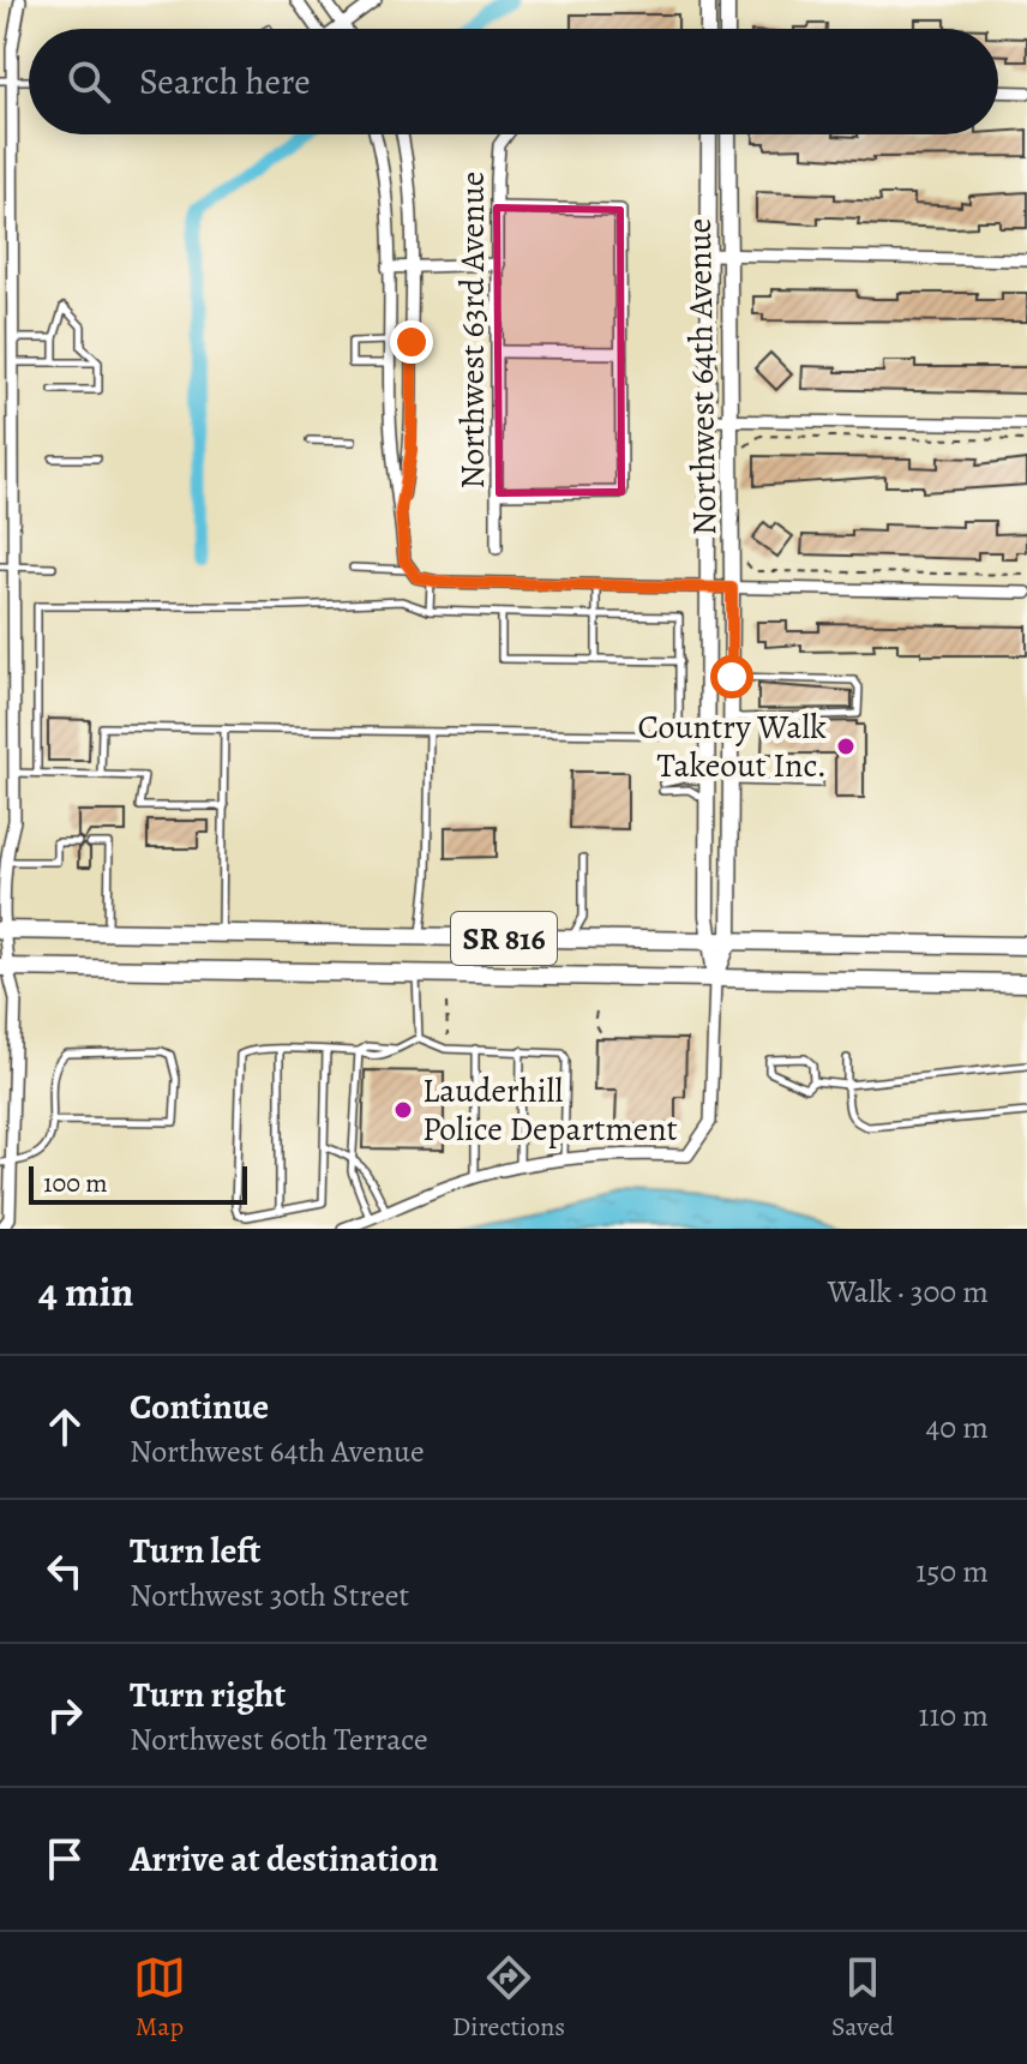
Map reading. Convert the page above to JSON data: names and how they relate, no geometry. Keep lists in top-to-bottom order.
{
  "streets": {
    "main road": ["SR 816"],
    "street": ["Northwest 63rd Avenue", "Northwest 64th Avenue"]
  },
  "crossings": [
    ["Northwest 64th Avenue", "SR 816"]
  ],
  "places": ["Country Walk Takeout Inc.", "Lauderhill Police Department"],
  "scale_bar": "100 m",
  "page": {
    "search": "Search here",
    "scale": "100 m",
    "heading": ["4 min", "Walk · 300 m"],
    "list": [
      ["Continue", "Northwest 64th Avenue", "40 m"],
      ["Turn left", "Northwest 30th Street", "150 m"],
      ["Turn right", "Northwest 60th Terrace", "110 m"],
      "Arrive at destination"
    ],
    "nav": ["Map", "Directions", "Saved"]
  }
}
